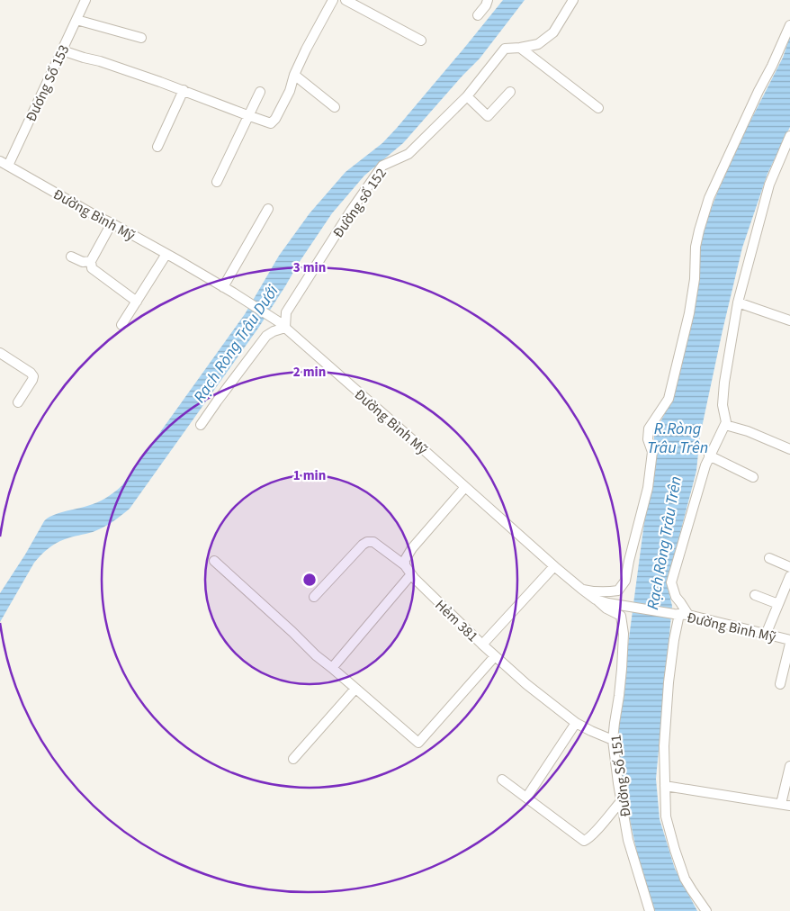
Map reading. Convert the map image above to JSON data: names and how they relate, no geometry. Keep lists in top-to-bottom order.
{
  "streets": {
    "street": [
      "Đương Số 153",
      "Đường số 152",
      "Đường Bình Mỹ",
      "Hẻm 381",
      "Đường Số 151"
    ]
  },
  "crossings": [
    ["Đương Số 153", "Đường Bình Mỹ"],
    ["Đường số 152", "Đường Bình Mỹ"],
    ["Đường Bình Mỹ", "Đường Số 151"],
    ["Hẻm 381", "Đường Số 151"]
  ],
  "water": ["Rạch Ròng Trâu Dưới", "R.Ròng Trâu Trên", "Rạch Ròng Trâu Trên"],
  "rings": ["3 min", "2 min", "1 min"]
}
